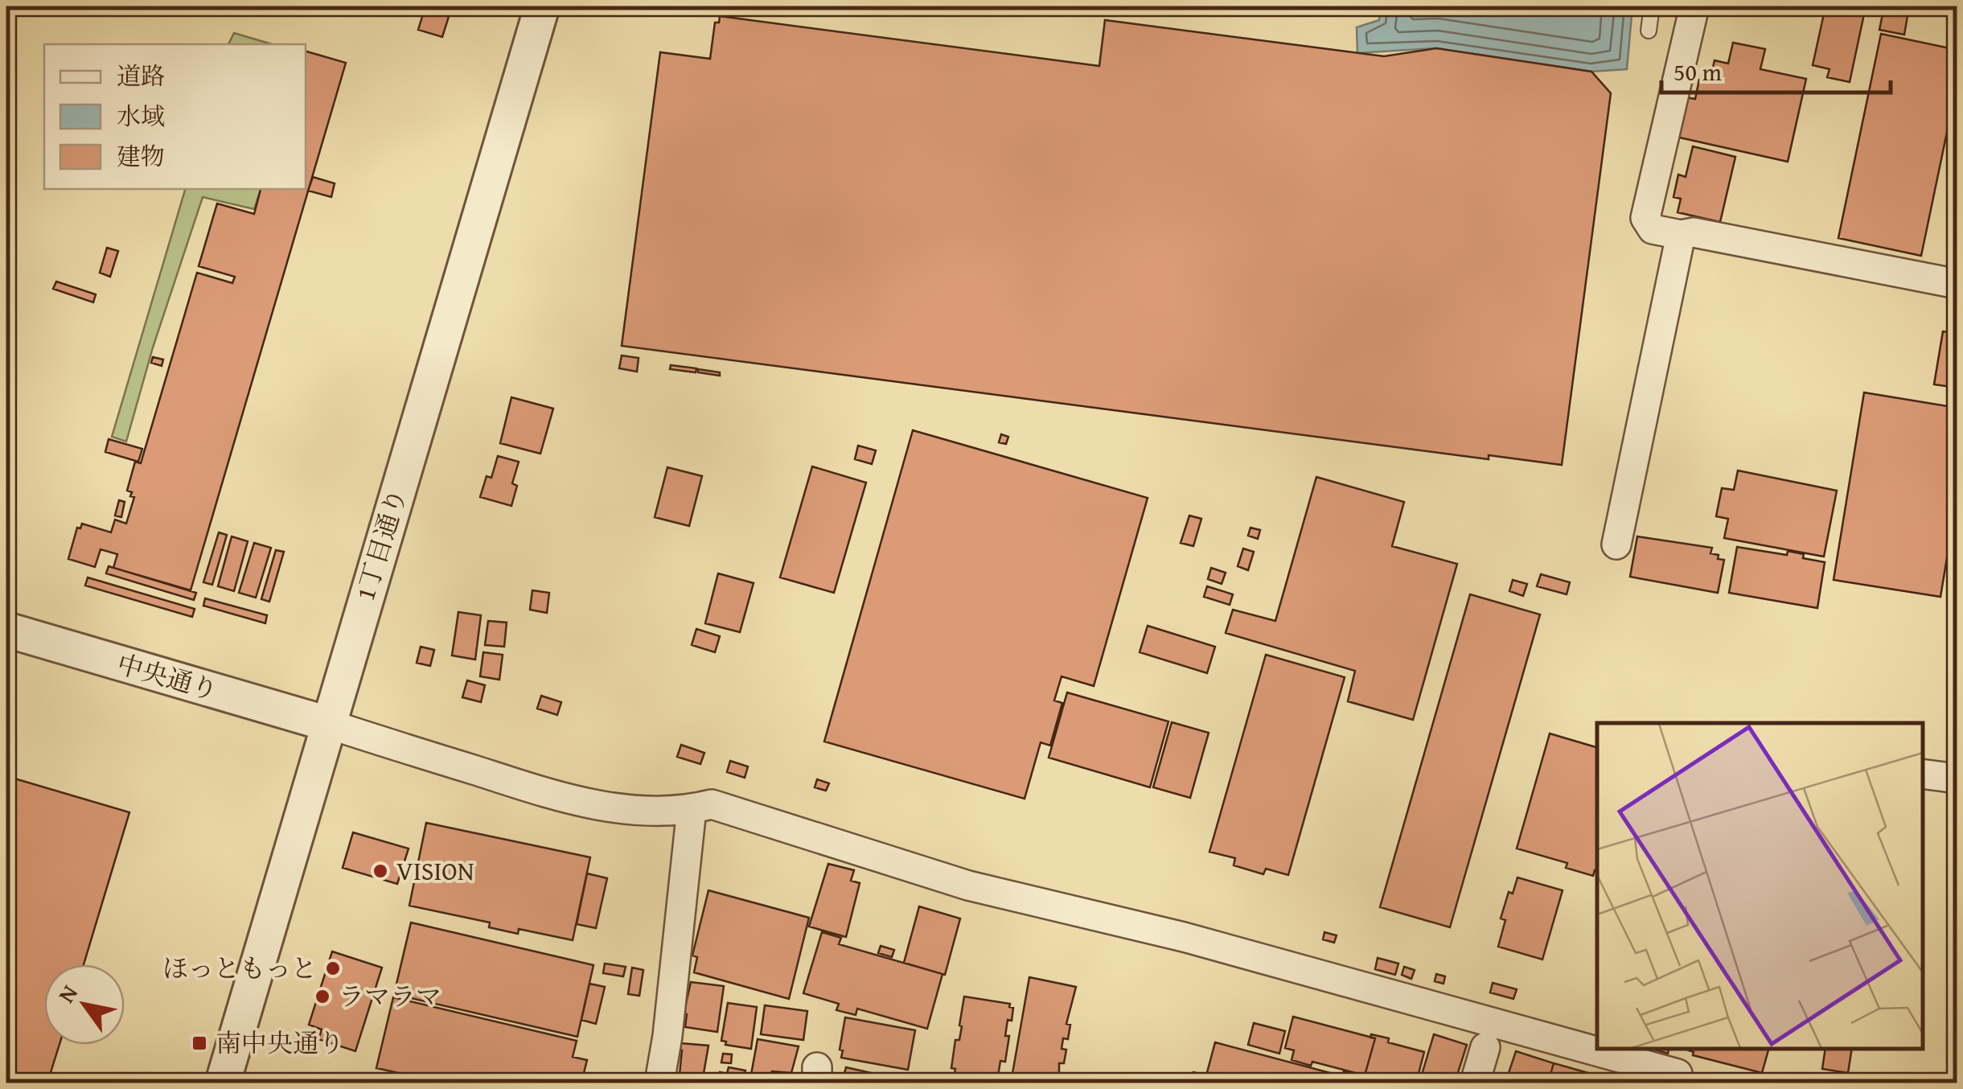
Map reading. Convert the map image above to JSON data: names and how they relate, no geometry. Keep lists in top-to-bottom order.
{
  "streets": {
    "street": ["1丁目通り", "中央通り"]
  },
  "crossings": [
    ["1丁目通り", "中央通り"]
  ],
  "places": {
    "other": ["VISION", "ほっともっと", "ラマラマ"],
    "transit": ["南中央通り"]
  },
  "legend": ["道路", "水域", "建物"],
  "scale_bar": "50 m",
  "north": "top left"
}
